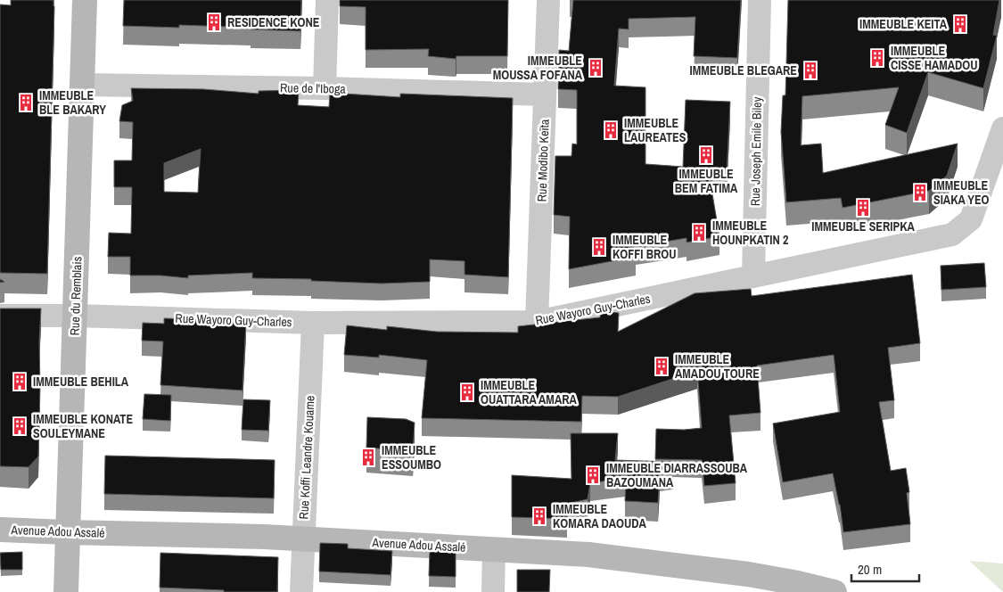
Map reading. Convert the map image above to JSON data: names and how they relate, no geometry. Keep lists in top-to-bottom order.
{
  "streets": {
    "street": [
      "Rue de l'Iboga",
      "Rue Joseph Emile Biley",
      "Rue Modibo Keïta",
      "Rue du Remblais",
      "Rue Wayoro Guy-Charles",
      "Rue Koffi Leandre Kouame",
      "Avenue Adou Assalé"
    ]
  },
  "crossings": [
    ["Rue de l'Iboga", "Rue Modibo Keïta"],
    ["Rue de l'Iboga", "Rue du Remblais"],
    ["Rue Joseph Emile Biley", "Rue Wayoro Guy-Charles"],
    ["Rue Modibo Keïta", "Rue Wayoro Guy-Charles"],
    ["Rue du Remblais", "Rue Wayoro Guy-Charles"],
    ["Rue du Remblais", "Avenue Adou Assalé"],
    ["Rue Wayoro Guy-Charles", "Rue Koffi Leandre Kouame"],
    ["Rue Koffi Leandre Kouame", "Avenue Adou Assalé"]
  ],
  "places": {
    "building": [
      "RESIDENCE KONE",
      "IMMEUBLE KEITA",
      "IMMEUBLE CISSE HAMADOU",
      "IMMEUBLE MOUSSA FOFANA",
      "IMMEUBLE BLEGARE",
      "IMMEUBLE BLE BAKARY",
      "IMMEUBLE LAUREATES",
      "IMMEUBLE BEM FATIMA",
      "IMMEUBLE SIAKA YEO",
      "IMMEUBLE SERIPKA",
      "IMMEUBLE HOUNPKATIN 2",
      "IMMEUBLE KOFFI BROU",
      "IMMEUBLE AMADOU TOURE",
      "IMMEUBLE BEHILA",
      "IMMEUBLE OUATTARA AMARA",
      "IMMEUBLE KONATE SOULEYMANE",
      "IMMEUBLE ESSOUMBO",
      "IMMEUBLE DIARRASSOUBA BAZOUMANA",
      "IMMEUBLE KOMARA DAOUDA"
    ]
  },
  "scale_bar": "20 m"
}
